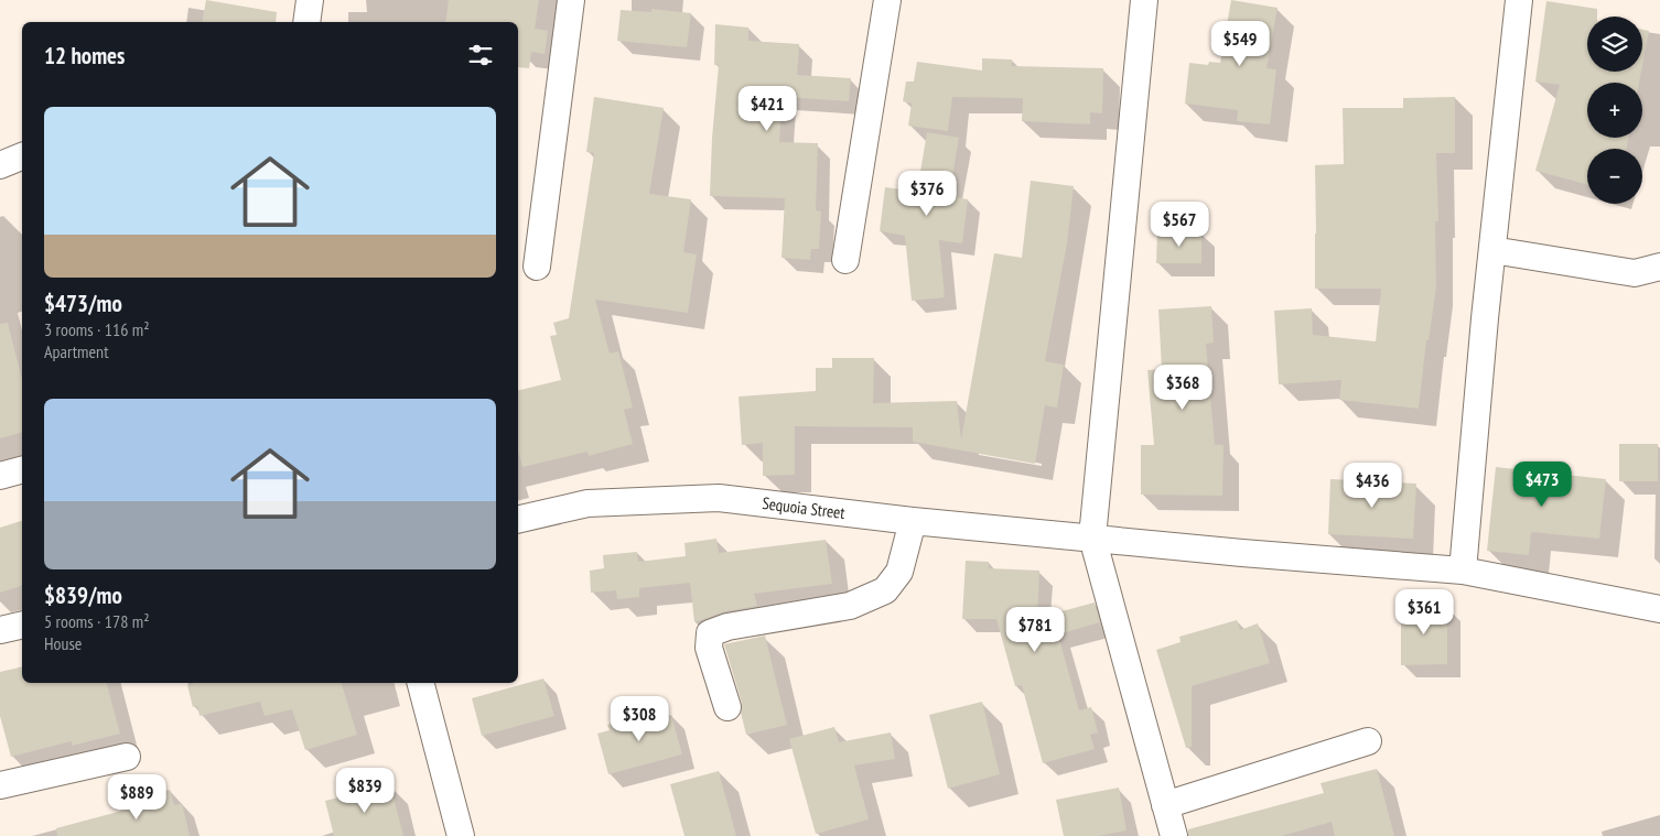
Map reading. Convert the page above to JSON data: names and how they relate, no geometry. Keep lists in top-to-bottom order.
{
  "streets": {
    "street": ["Sequoia Street"]
  },
  "page": {
    "map_buttons": ["+", "−"],
    "price": [
      "$549",
      "$421",
      "$376",
      "$567",
      "$368",
      "$473",
      "$436",
      "$361",
      "$781",
      "$308",
      "$839",
      "$889"
    ],
    "heading": "12 homes",
    "list": [
      {
        "name": "$473/mo",
        "note": "3 rooms · 116 m² · Apartment"
      },
      {
        "name": "$839/mo",
        "note": "5 rooms · 178 m² · House"
      }
    ]
  }
}
